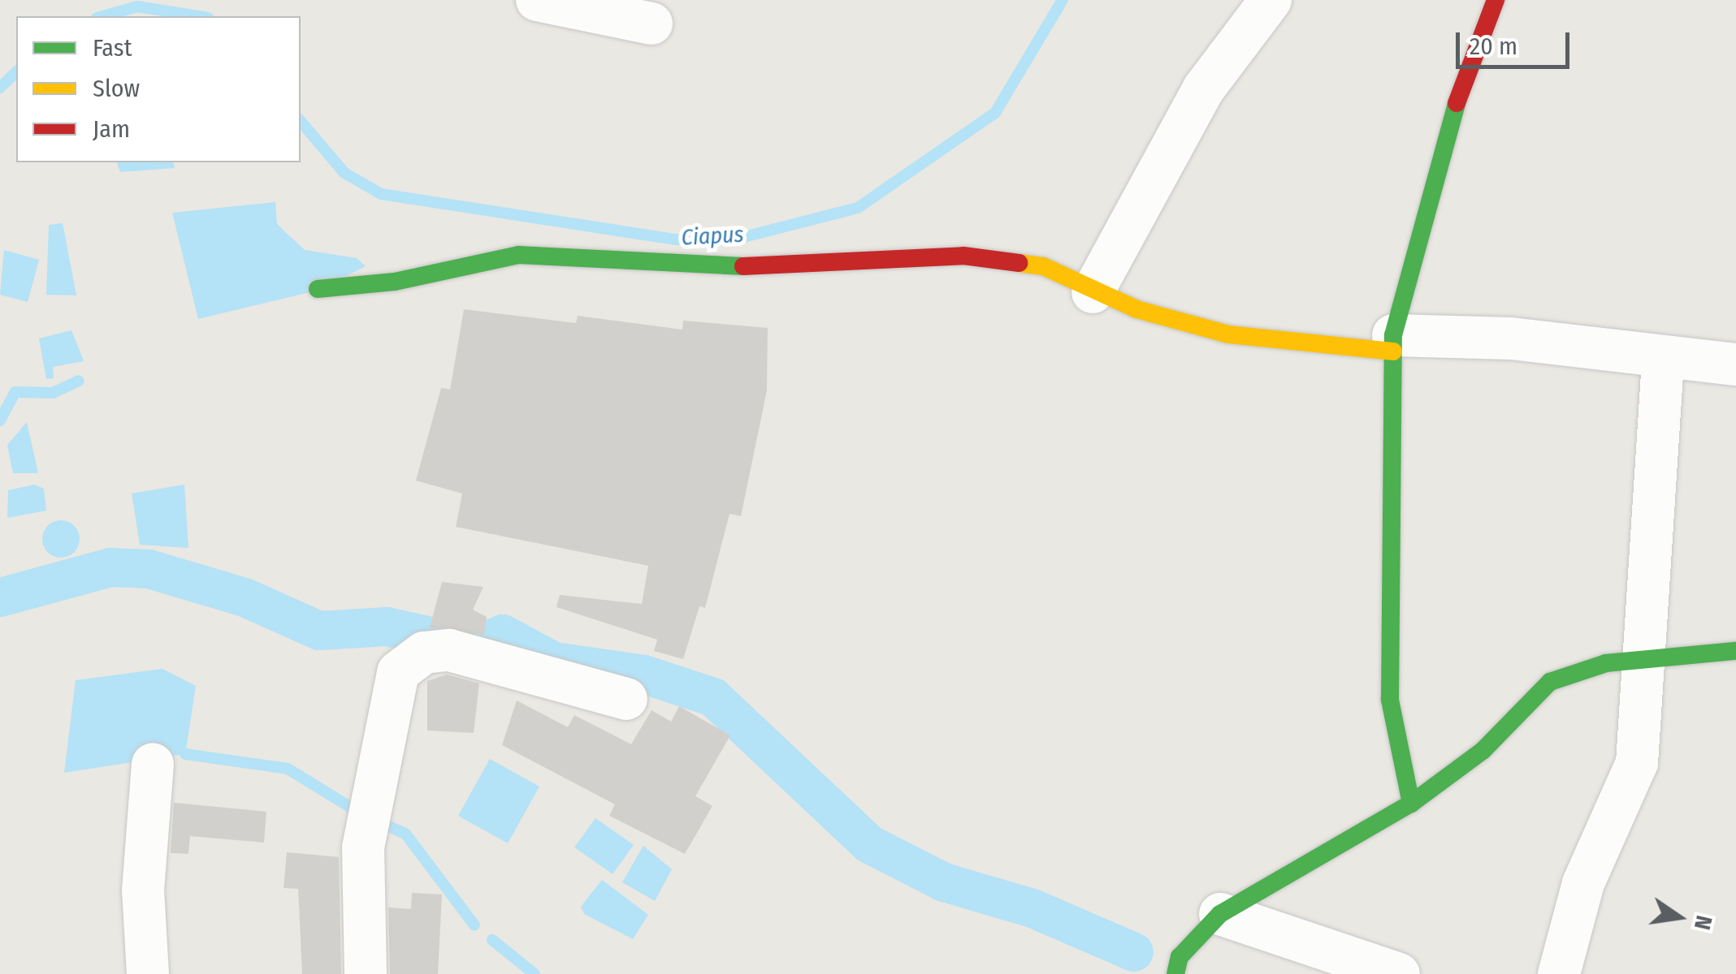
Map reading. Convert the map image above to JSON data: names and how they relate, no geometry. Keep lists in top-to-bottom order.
{
  "water": ["Ciapus"],
  "legend": ["Fast", "Slow", "Jam"],
  "scale_bar": "20 m",
  "north": "right"
}
